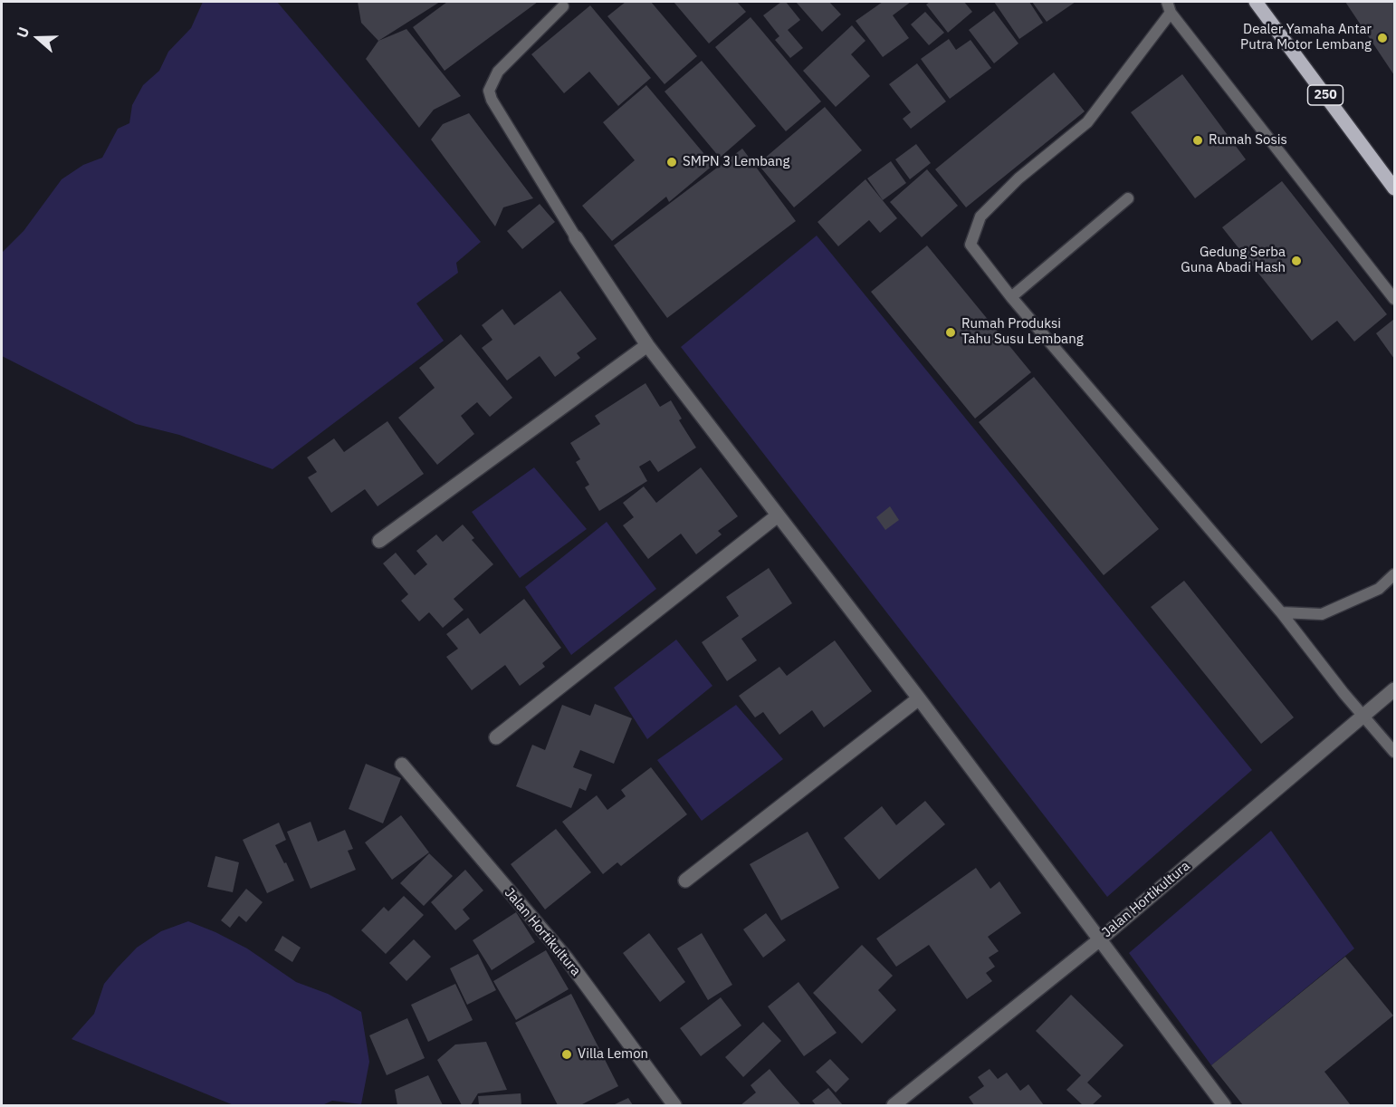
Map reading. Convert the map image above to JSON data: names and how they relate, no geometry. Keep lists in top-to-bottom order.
{
  "streets": {
    "main road": ["250"],
    "street": ["Jalan Hortikultura"]
  },
  "places": [
    "Dealer Yamaha Antar Putra Motor Lembang",
    "Rumah Sosis",
    "SMPN 3 Lembang",
    "Gedung Serba Guna Abadi Hash",
    "Rumah Produksi Tahu Susu Lembang",
    "Villa Lemon"
  ],
  "north": "left"
}
